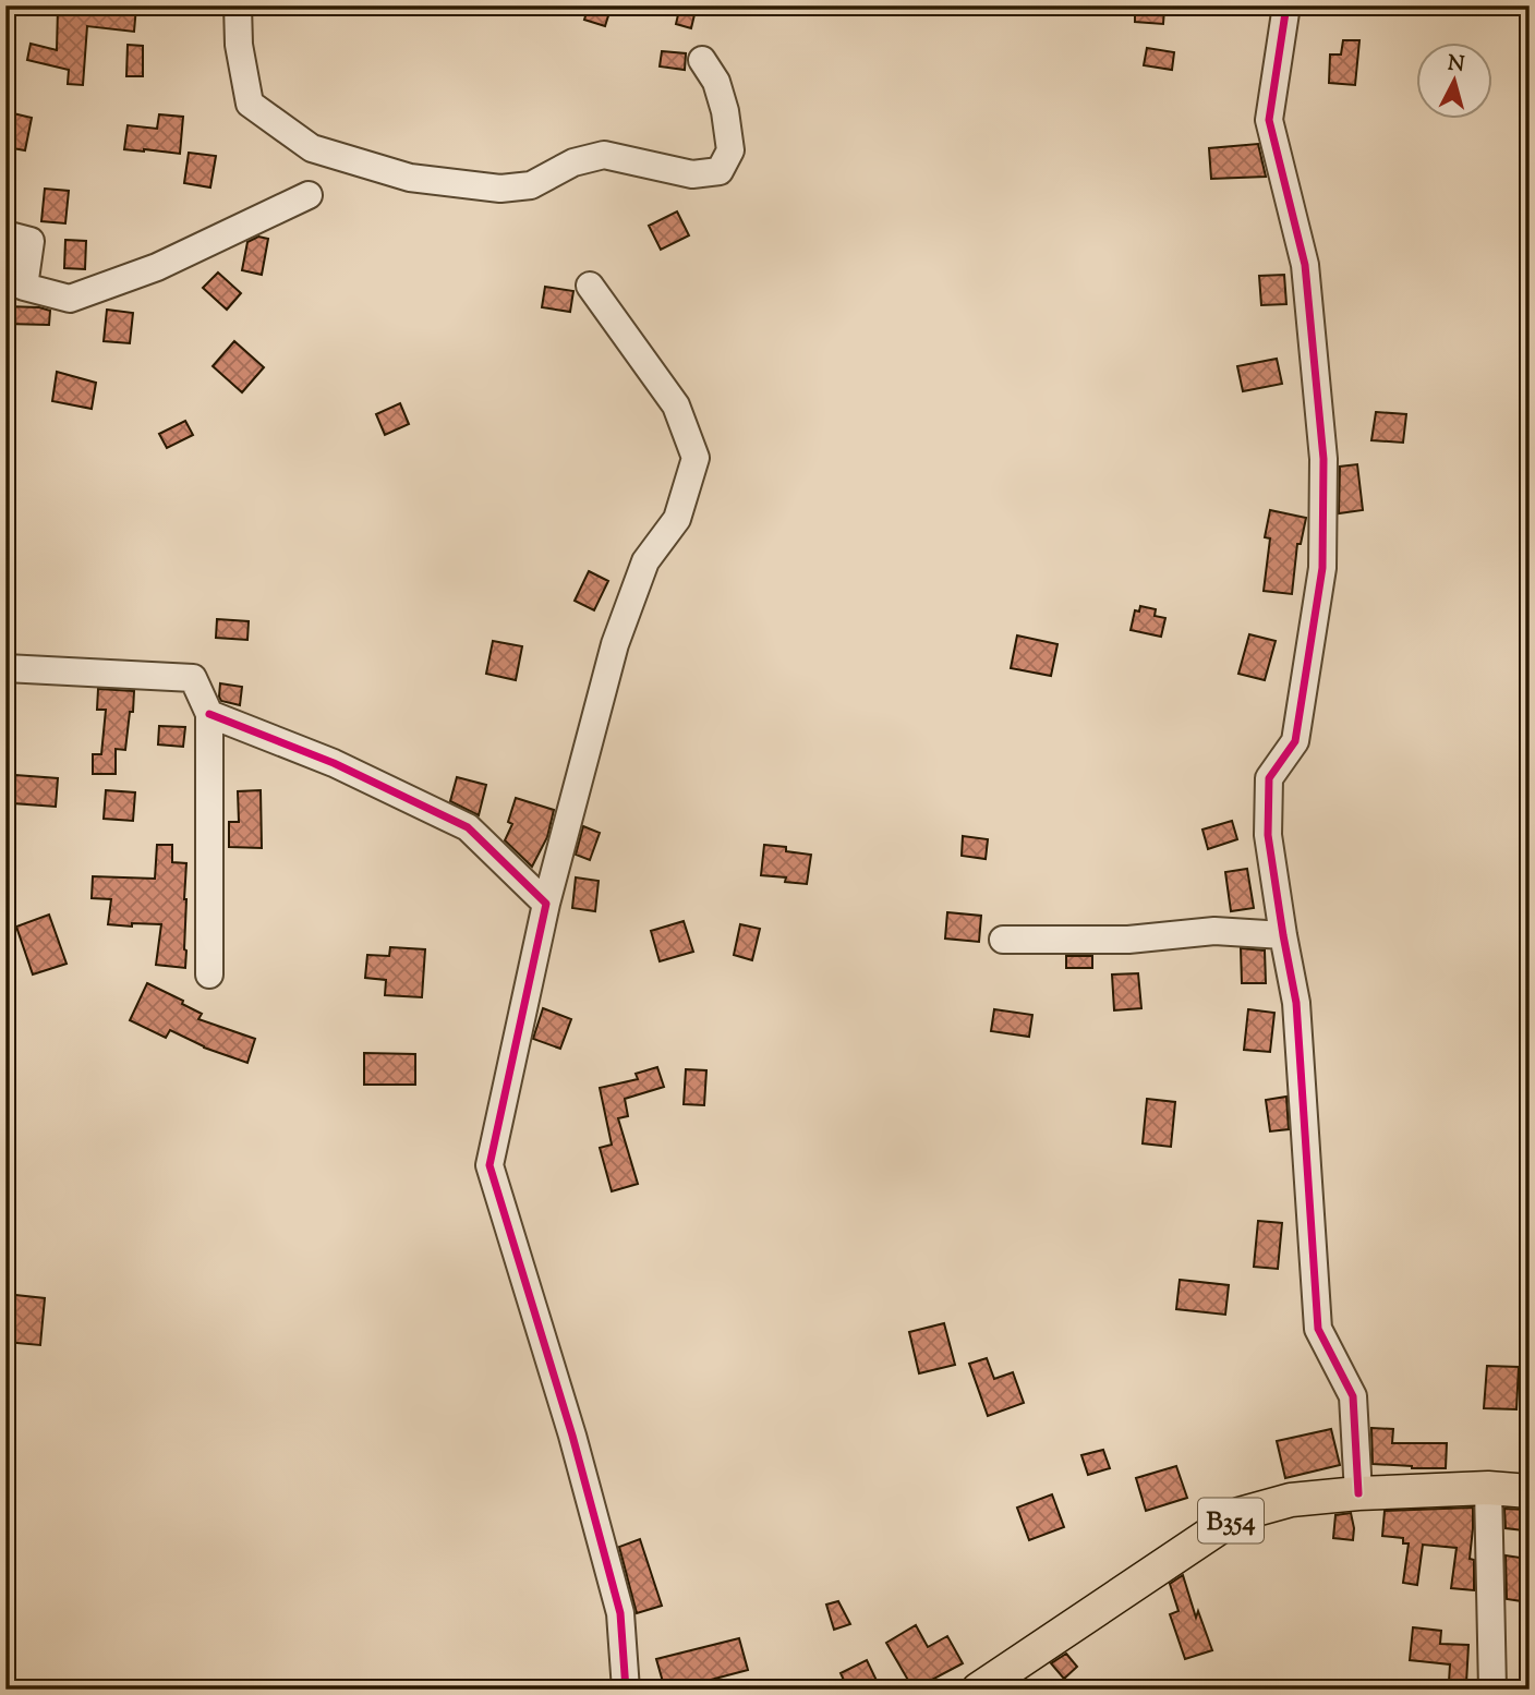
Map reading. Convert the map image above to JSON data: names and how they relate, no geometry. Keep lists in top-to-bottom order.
{
  "streets": {
    "main road": ["B354"]
  },
  "north": "top"
}
